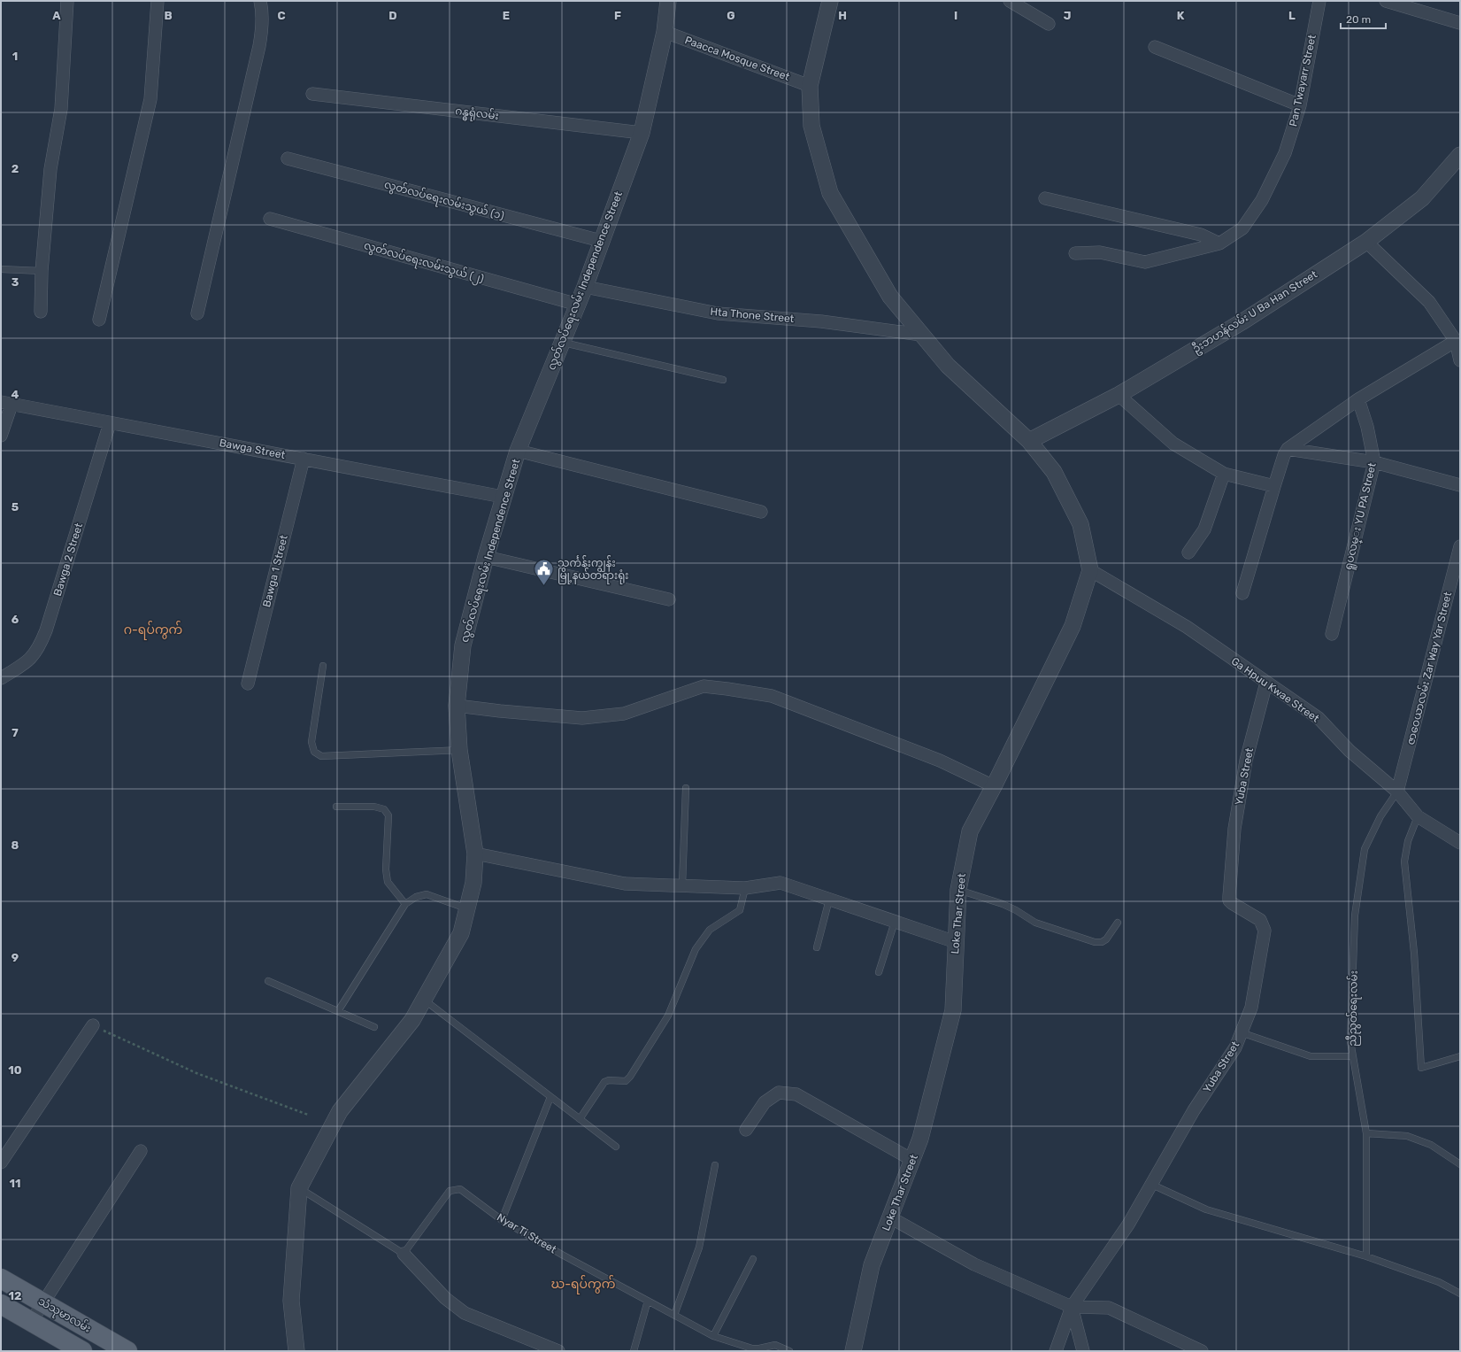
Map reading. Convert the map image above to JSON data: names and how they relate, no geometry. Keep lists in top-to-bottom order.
{
  "streets": {
    "main road": ["သံသုမာလမ်း"],
    "street": [
      "Paacca Mosque Street",
      "Pan Twayarr Street",
      "ဂန္ဓရုံလမ်း",
      "လွတ်လပ်ရေးလမ်းသွယ် (၁)",
      "လွတ်လပ်ရေးလမ်းသွယ် (၂)",
      "လွတ်လပ်ရေးလမ်း Independence Street",
      "ဦးဘဟန်လမ်း U Ba Han Street",
      "Hta Thone Street",
      "Bawga Street",
      "ရူပလမ္း YU PA Street",
      "Bawga 2 Street",
      "Bawga 1 Street",
      "ဇာဝေယာလမ်း Zar Way Yar Street",
      "Ga Hpuu Kwae Street",
      "Yuba Street",
      "Loke Thar Street"
    ],
    "lane": ["ညီညွတ်ရေးလမ်း", "Nyar Ti Street"]
  },
  "crossings": [
    ["Paacca Mosque Street", "လွတ်လပ်ရေးလမ်း Independence Street"],
    ["Paacca Mosque Street", "Loke Thar Street"],
    ["ဂန္ဓရုံလမ်း", "လွတ်လပ်ရေးလမ်း Independence Street"],
    ["လွတ်လပ်ရေးလမ်းသွယ် (၁)", "လွတ်လပ်ရေးလမ်း Independence Street"],
    ["လွတ်လပ်ရေးလမ်းသွယ် (၂)", "လွတ်လပ်ရေးလမ်း Independence Street"],
    ["လွတ်လပ်ရေးလမ်း Independence Street", "Hta Thone Street"],
    ["လွတ်လပ်ရေးလမ်း Independence Street", "Bawga Street"],
    ["ဦးဘဟန်လမ်း U Ba Han Street", "Loke Thar Street"],
    ["Hta Thone Street", "Loke Thar Street"],
    ["Bawga Street", "Bawga 2 Street"],
    ["Bawga Street", "Bawga 1 Street"],
    ["ဇာဝေယာလမ်း Zar Way Yar Street", "Ga Hpuu Kwae Street"],
    ["ဇာဝေယာလမ်း Zar Way Yar Street", "ညီညွတ်ရေးလမ်း"],
    ["Ga Hpuu Kwae Street", "Yuba Street"],
    ["Ga Hpuu Kwae Street", "Loke Thar Street"],
    ["Ga Hpuu Kwae Street", "ညီညွတ်ရေးလမ်း"]
  ],
  "districts": ["ဂ-ရပ်ကွက်", "ဃ-ရပ်ကွက်"],
  "places": {
    "public building": ["သင်္ကန်းကျွန်း မြို့နယ်တရားရုံး"]
  },
  "scale_bar": "20 m",
  "grid": {
    "columns": [
      "A",
      "B",
      "C",
      "D",
      "E",
      "F",
      "G",
      "H",
      "I",
      "J",
      "K",
      "L"
    ],
    "rows": [
      "1",
      "2",
      "3",
      "4",
      "5",
      "6",
      "7",
      "8",
      "9",
      "10",
      "11",
      "12"
    ]
  }
}
